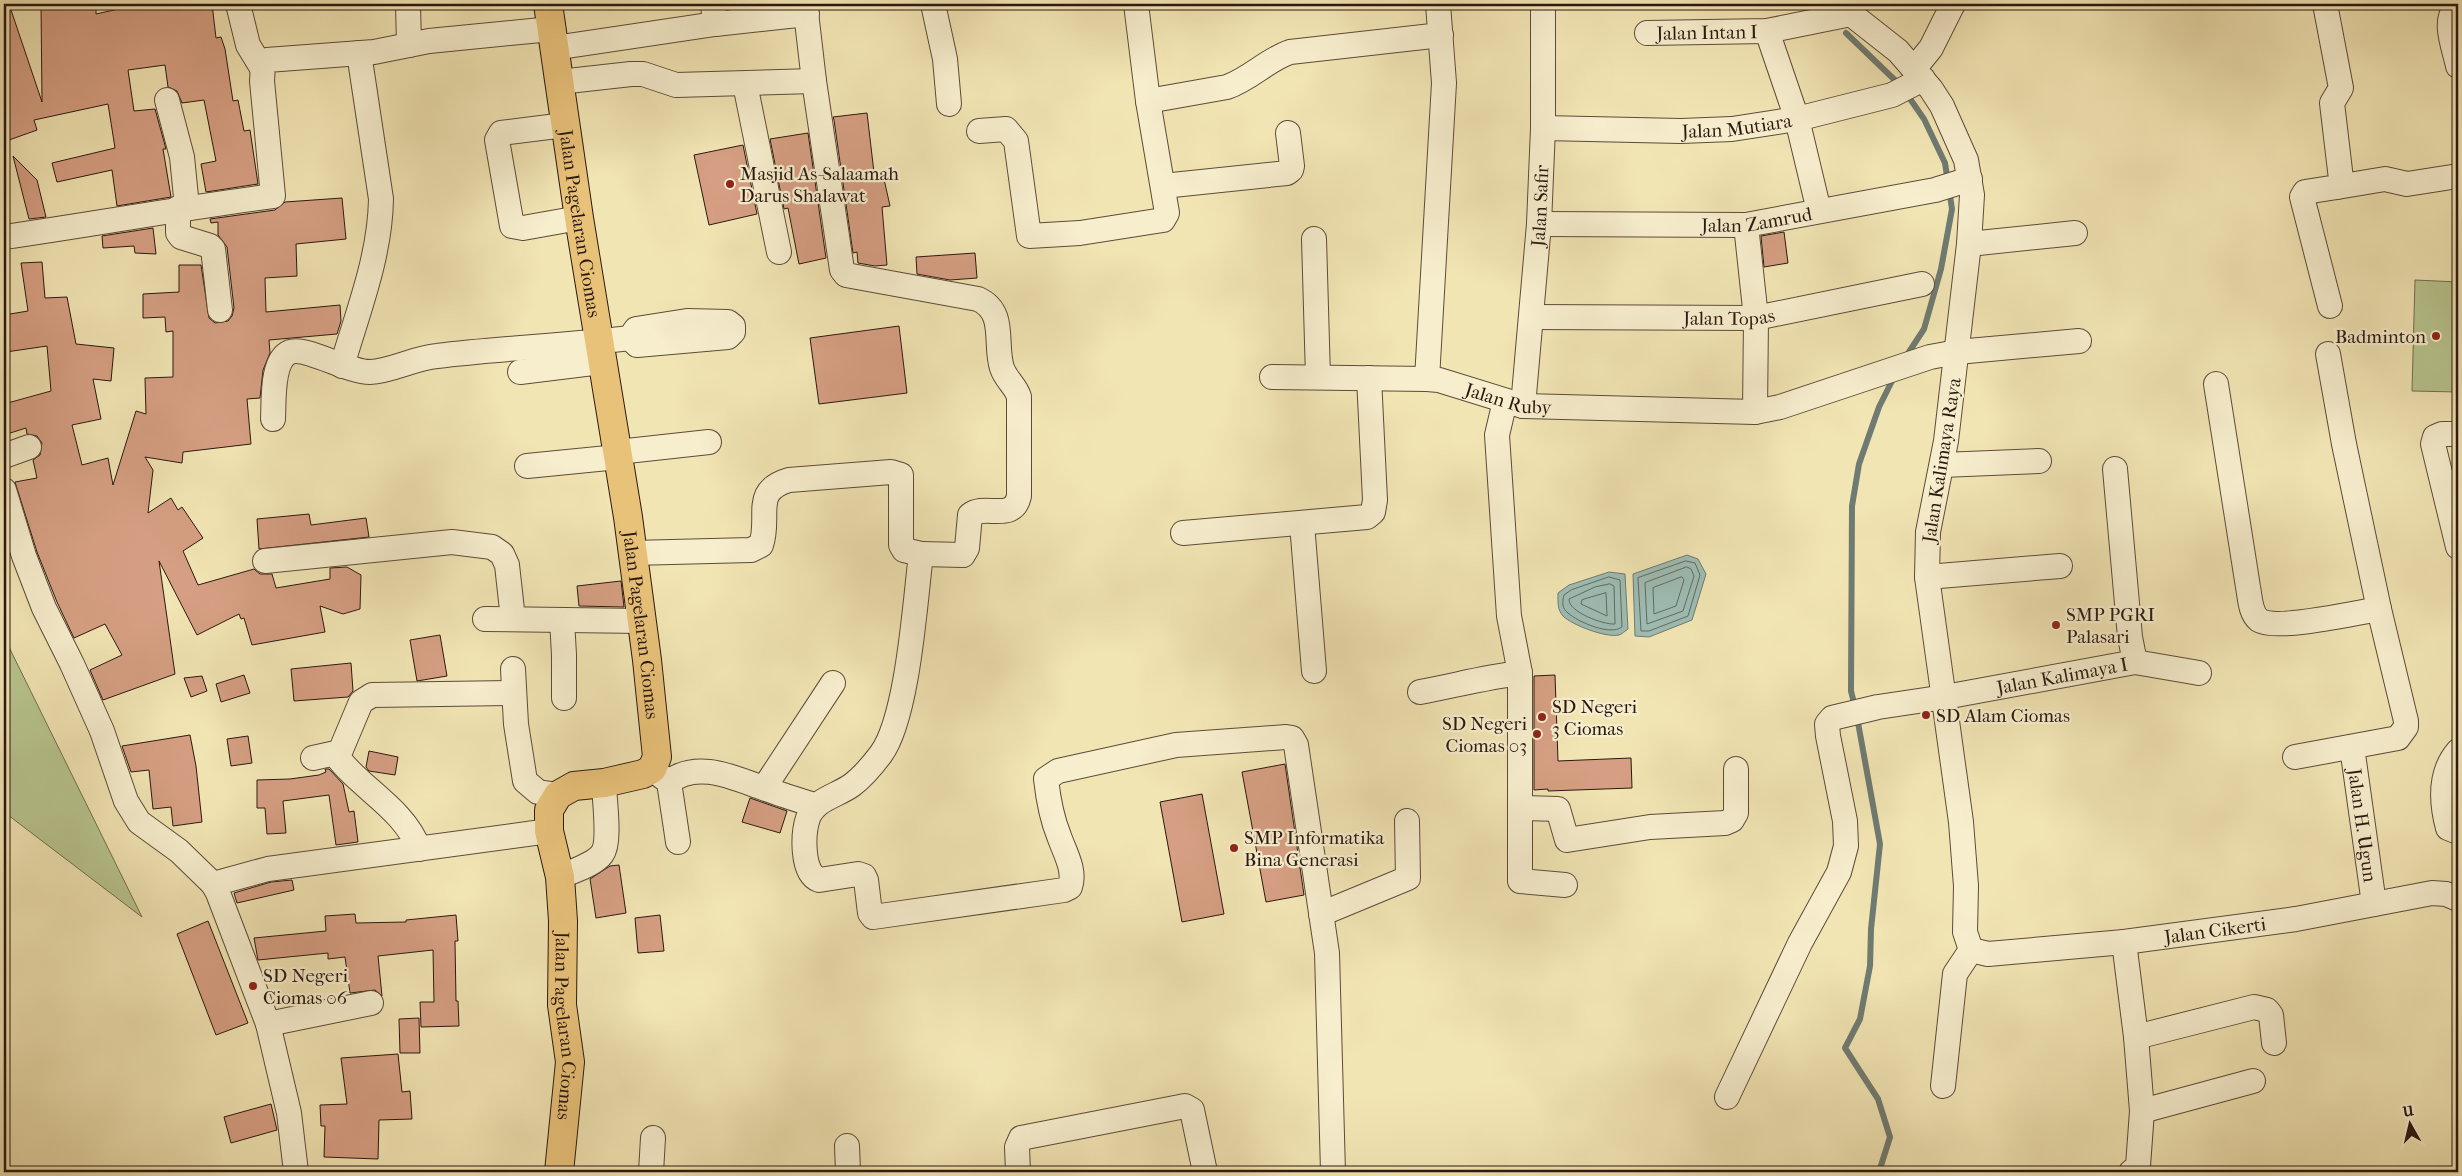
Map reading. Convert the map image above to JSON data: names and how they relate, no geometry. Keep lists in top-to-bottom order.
{
  "streets": {
    "main road": ["Jalan Pagelaran Ciomas"],
    "street": [
      "Jalan Intan I",
      "Jalan Mutiara",
      "Jalan Safir",
      "Jalan Zamrud",
      "Jalan Topas",
      "Jalan Ruby",
      "Jalan Kalimaya Raya",
      "Jalan Kalimaya I",
      "Jalan H. Ugun",
      "Jalan Cikerti"
    ]
  },
  "crossings": [
    ["Jalan Intan I", "Jalan Kalimaya Raya"],
    ["Jalan Mutiara", "Jalan Safir"],
    ["Jalan Mutiara", "Jalan Kalimaya Raya"],
    ["Jalan Safir", "Jalan Zamrud"],
    ["Jalan Safir", "Jalan Topas"],
    ["Jalan Safir", "Jalan Ruby"],
    ["Jalan Zamrud", "Jalan Kalimaya Raya"],
    ["Jalan Ruby", "Jalan Kalimaya Raya"],
    ["Jalan Kalimaya Raya", "Jalan Kalimaya I"],
    ["Jalan Kalimaya Raya", "Jalan Cikerti"],
    ["Jalan H. Ugun", "Jalan Cikerti"]
  ],
  "places": [
    "Masjid As-Salaamah Darus Shalawat",
    "Badminton",
    "SMP PGRI Palasari",
    "SD Alam Ciomas",
    "SD Negeri 3 Ciomas",
    "SD Negeri Ciomas 03",
    "SMP Informatika Bina Generasi",
    "SD Negeri Ciomas 06"
  ],
  "north": "top"
}
